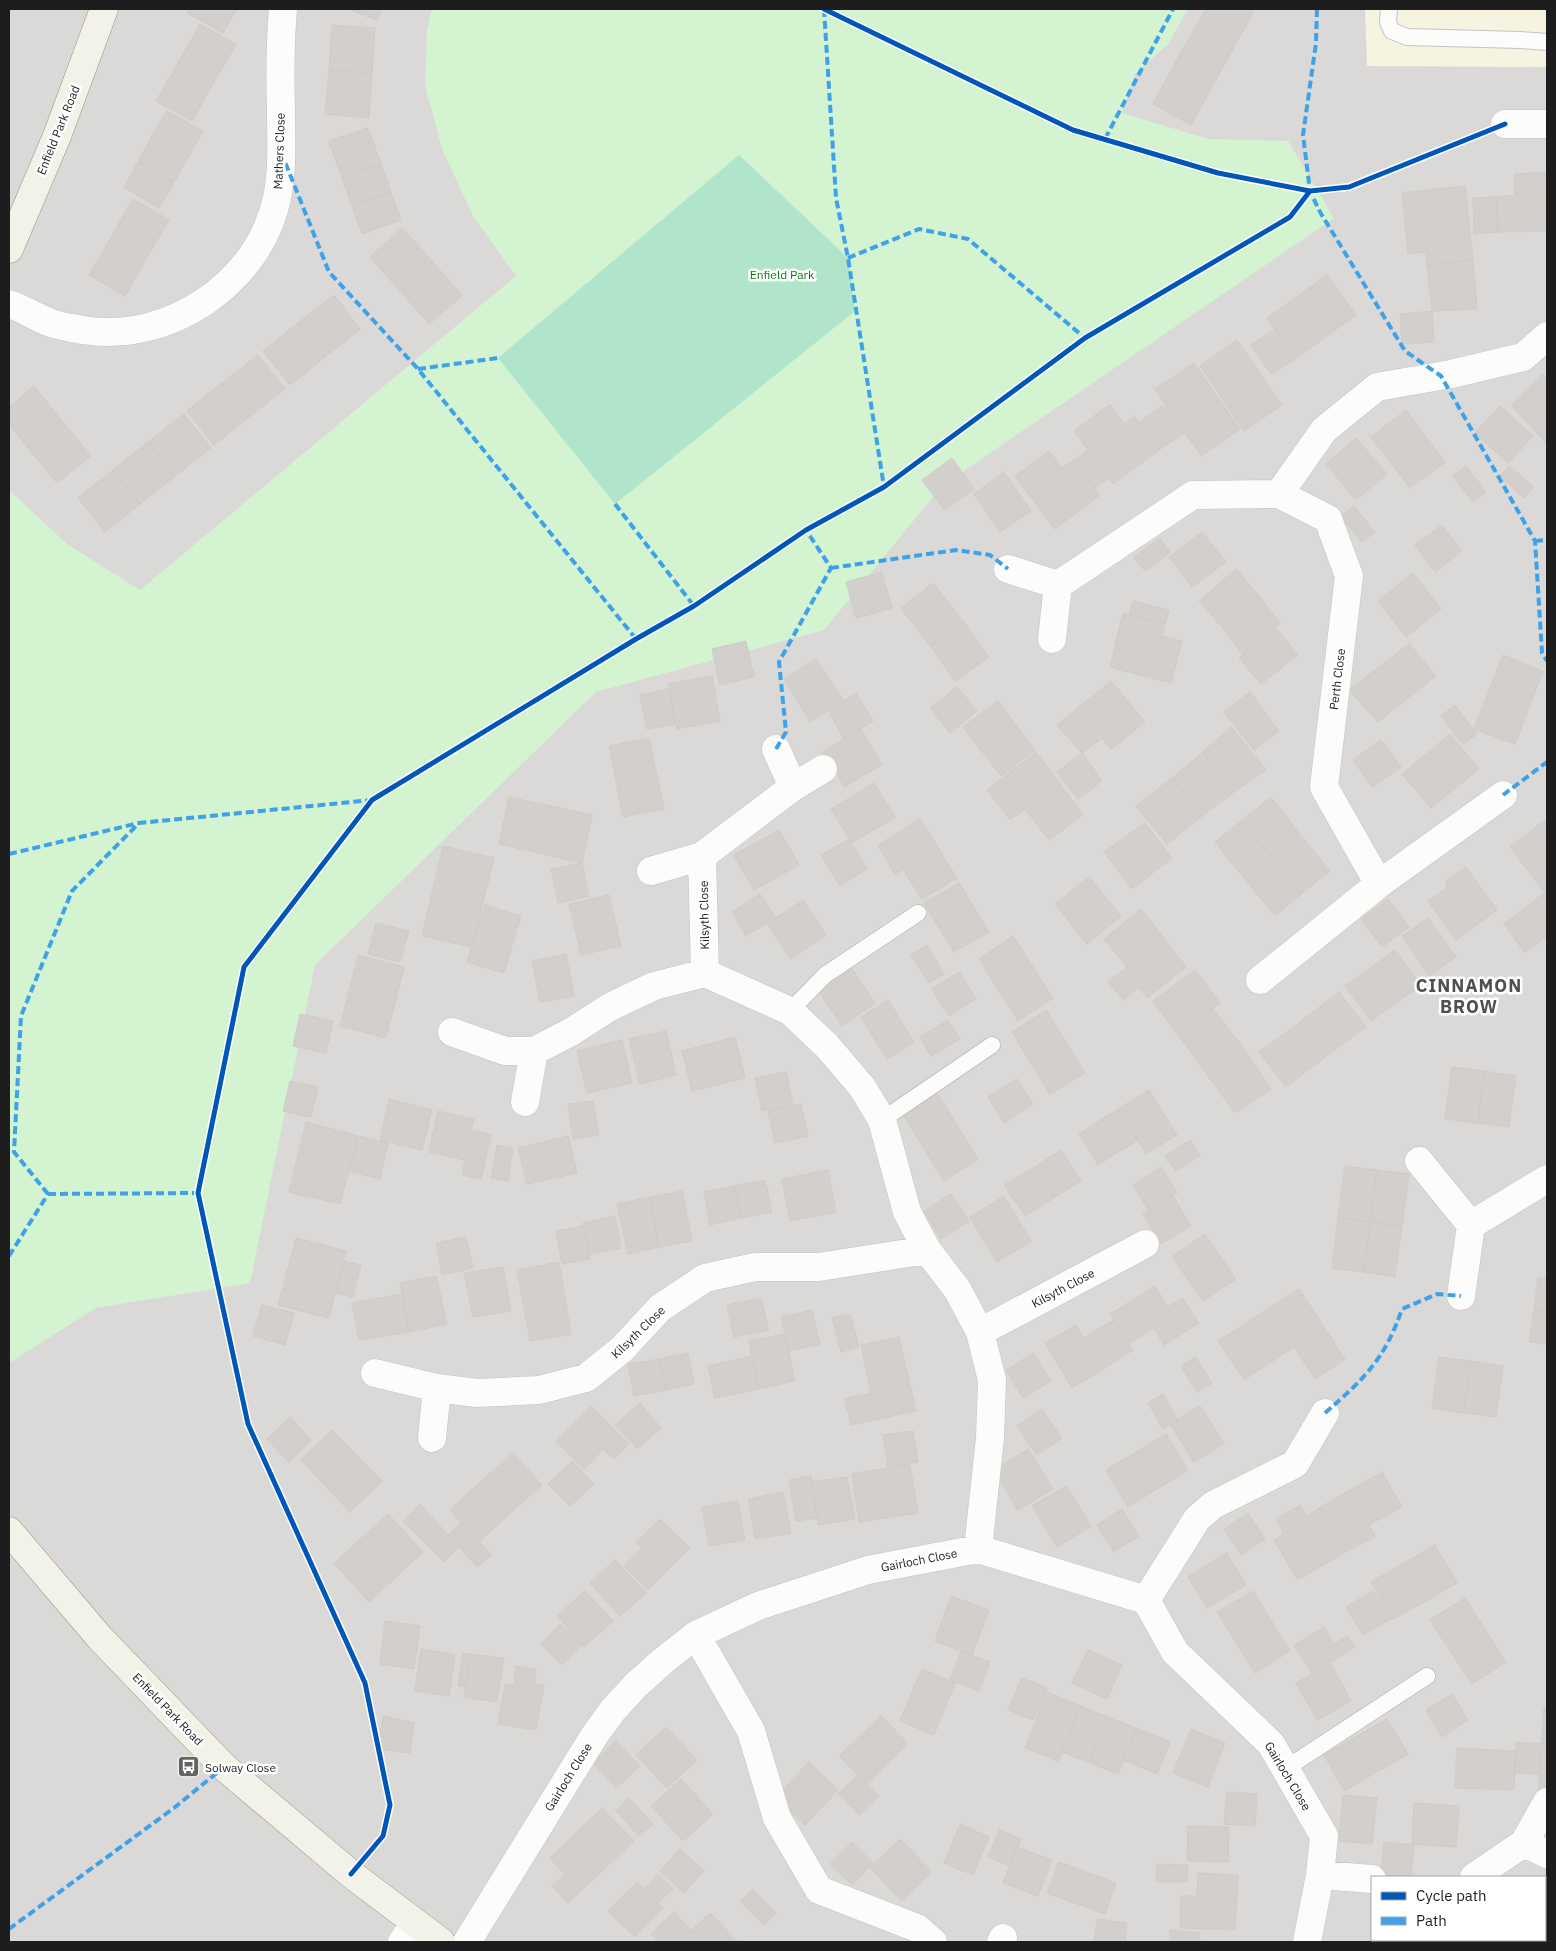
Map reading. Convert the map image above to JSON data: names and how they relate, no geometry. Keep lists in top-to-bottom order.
{
  "streets": {
    "street": [
      "Enfield Park Road",
      "Mathers Close",
      "Perth Close",
      "Kilsyth Close",
      "Gairloch Close"
    ]
  },
  "districts": ["CINNAMON BROW"],
  "parks": ["Enfield Park"],
  "places": {
    "bus stop": ["Solway Close"]
  },
  "legend": ["Cycle path", "Path"]
}
